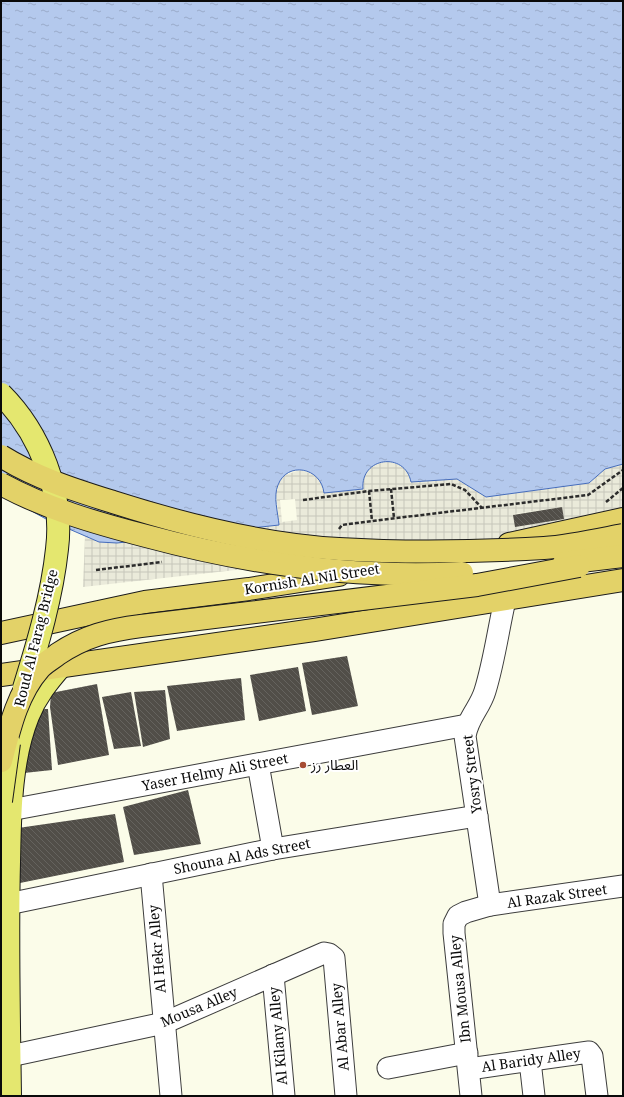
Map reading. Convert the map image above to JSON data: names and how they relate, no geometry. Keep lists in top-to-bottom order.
{
  "streets": {
    "highway": ["Kornish Al Nil Street"],
    "main road": ["Roud Al Farag Bridge"],
    "street": [
      "Yaser Helmy Ali Street",
      "Yosry Street",
      "Shouna Al Ads Street",
      "Al Razak Street",
      "Al Hekr Alley",
      "Ibn Mousa Alley",
      "Mousa Alley",
      "Al Abar Alley",
      "Al Kilany Alley",
      "Al Baridy Alley"
    ]
  },
  "crossings": [
    ["Roud Al Farag Bridge", "Yaser Helmy Ali Street"],
    ["Yaser Helmy Ali Street", "Yosry Street"],
    ["Yosry Street", "Shouna Al Ads Street"],
    ["Yosry Street", "Al Razak Street"],
    ["Yosry Street", "Ibn Mousa Alley"],
    ["Shouna Al Ads Street", "Al Hekr Alley"],
    ["Al Razak Street", "Ibn Mousa Alley"],
    ["Al Hekr Alley", "Mousa Alley"],
    ["Ibn Mousa Alley", "Al Baridy Alley"],
    ["Mousa Alley", "Al Abar Alley"],
    ["Mousa Alley", "Al Kilany Alley"]
  ],
  "places": ["العطار رز"]
}
